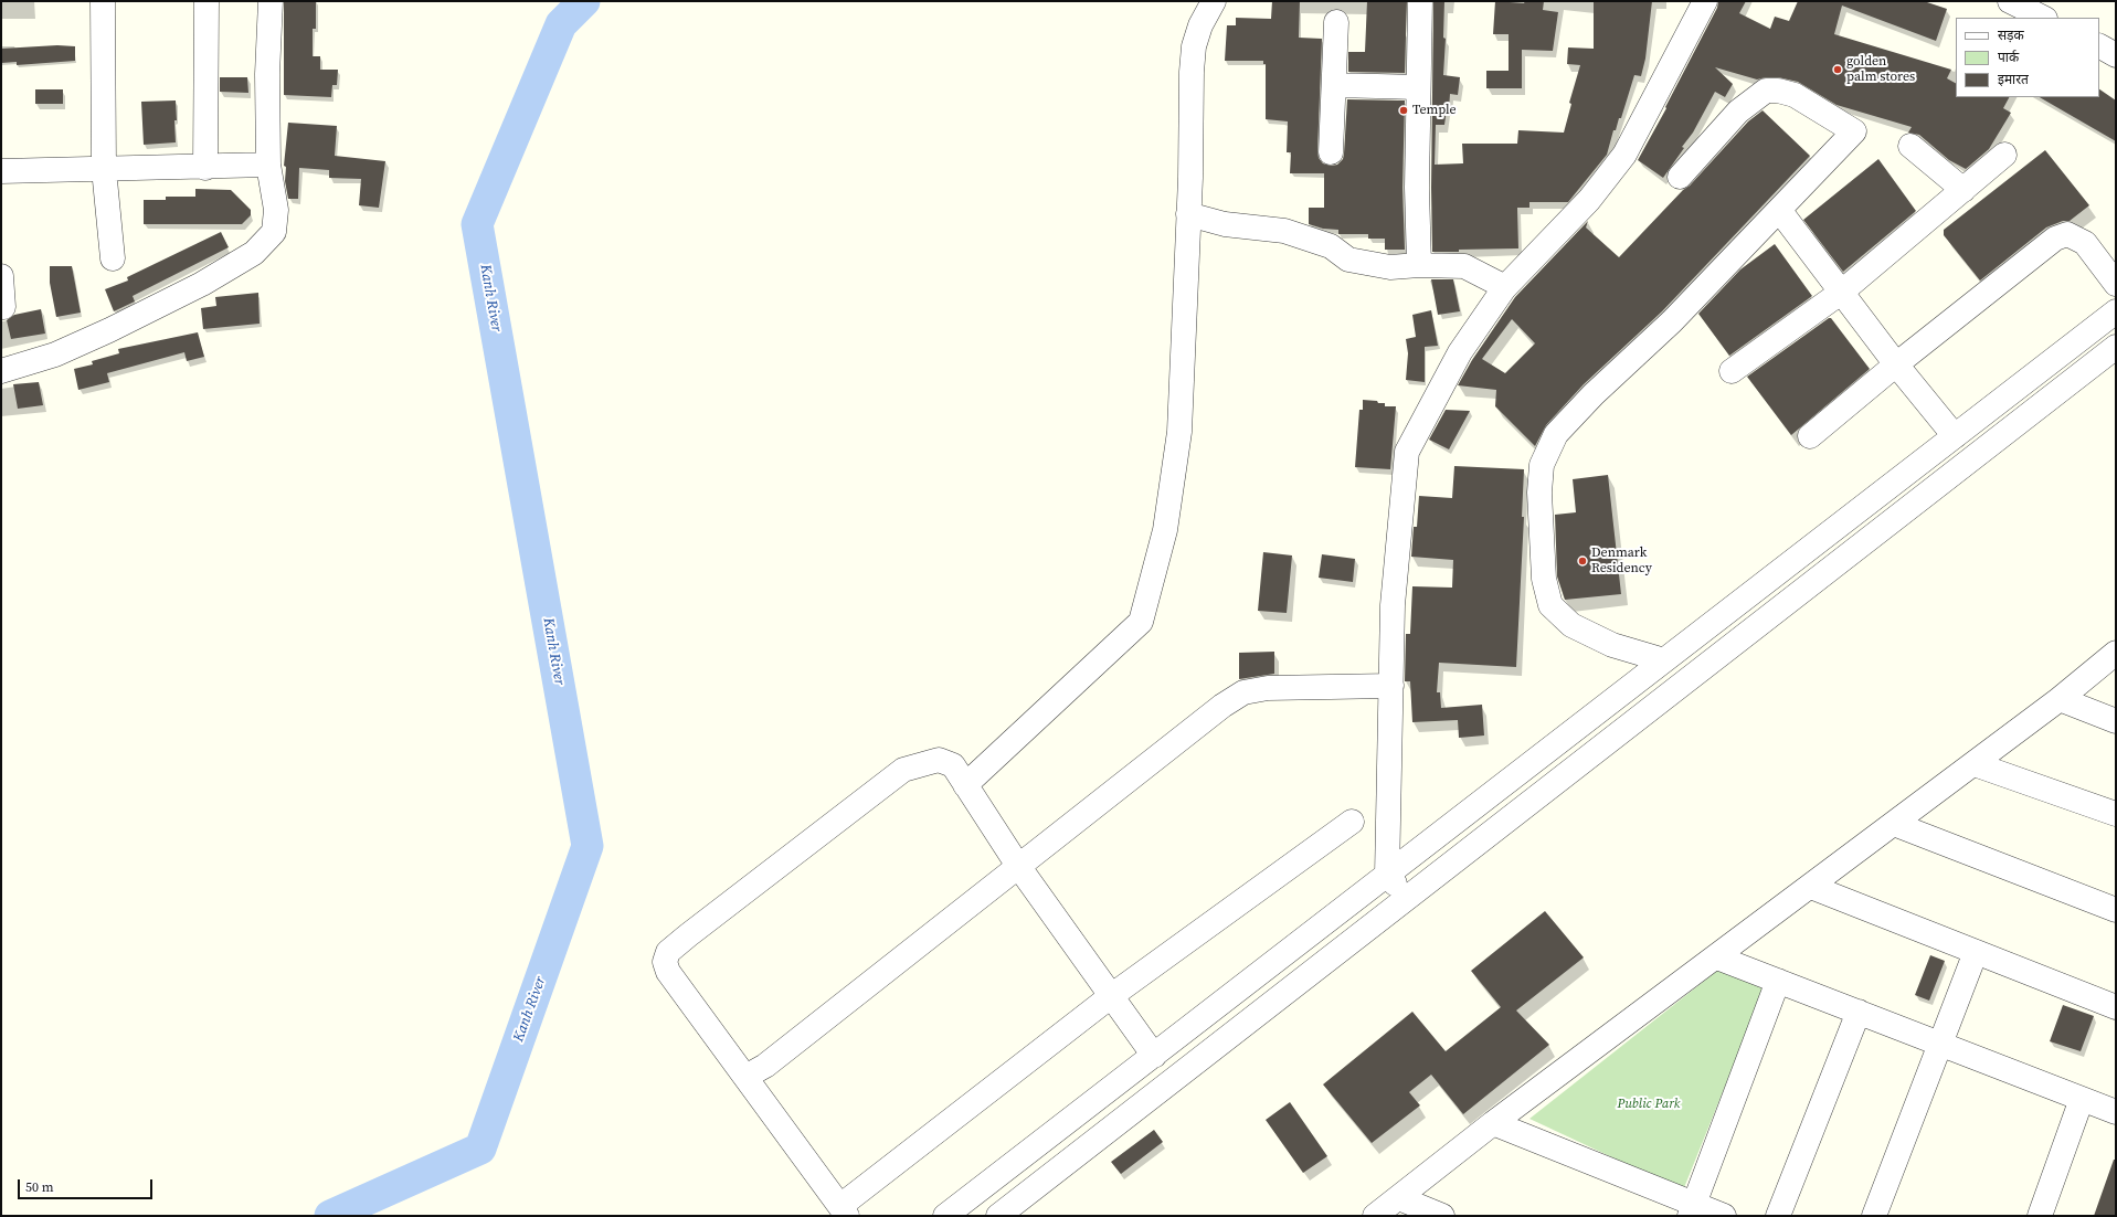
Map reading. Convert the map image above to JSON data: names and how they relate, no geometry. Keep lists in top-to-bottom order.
{
  "water": ["Kanh River"],
  "parks": ["Public Park"],
  "places": ["golden palm stores", "Temple", "Denmark Residency"],
  "legend": ["सड़क", "पार्क", "इमारत"],
  "scale_bar": "50 m"
}
